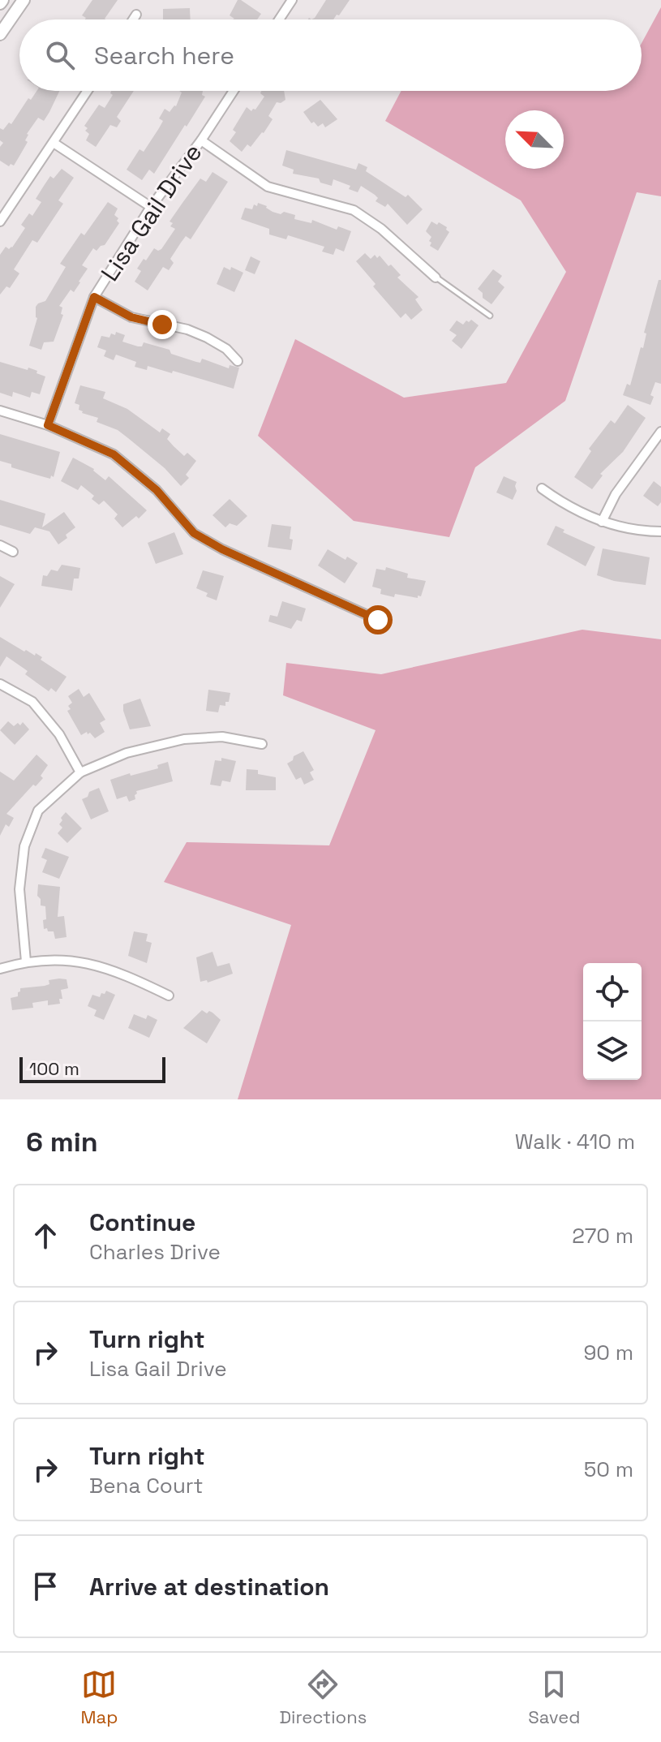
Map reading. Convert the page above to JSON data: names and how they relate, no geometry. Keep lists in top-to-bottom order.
{
  "streets": {
    "street": ["Lisa Gail Drive"]
  },
  "scale_bar": "100 m",
  "north": "top left",
  "page": {
    "search": "Search here",
    "scale": "100 m",
    "heading": ["6 min", "Walk · 410 m"],
    "list": [
      ["Continue", "Charles Drive", "270 m"],
      ["Turn right", "Lisa Gail Drive", "90 m"],
      ["Turn right", "Bena Court", "50 m"],
      "Arrive at destination"
    ],
    "nav": ["Map", "Directions", "Saved"]
  }
}
